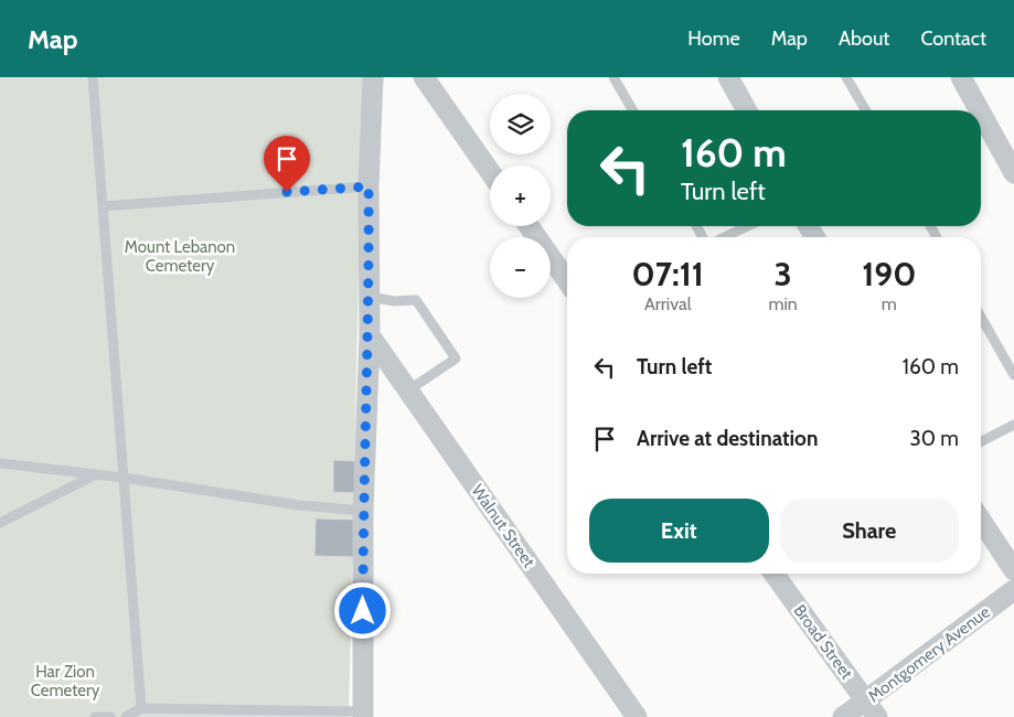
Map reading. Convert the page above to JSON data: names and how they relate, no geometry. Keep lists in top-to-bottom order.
{
  "streets": {
    "street": ["Walnut Street", "Broad Street", "Montgomery Avenue"]
  },
  "crossings": [
    ["Broad Street", "Montgomery Avenue"]
  ],
  "parks": ["Mount Lebanon Cemetery", "Har Zion Cemetery"],
  "page": {
    "header": "Map",
    "nav": [
      "Home",
      "Map",
      "About",
      "Contact"
    ],
    "map_buttons": ["+", "−"],
    "turn": ["160 m", "Turn left"],
    "eta": [
      "07:11",
      "Arrival",
      "3",
      "min",
      "190",
      "m"
    ],
    "list": [
      {
        "name": "Turn left",
        "value": "160 m"
      },
      {
        "name": "Arrive at destination",
        "value": "30 m"
      }
    ],
    "buttons": ["Exit", "Share"]
  }
}
